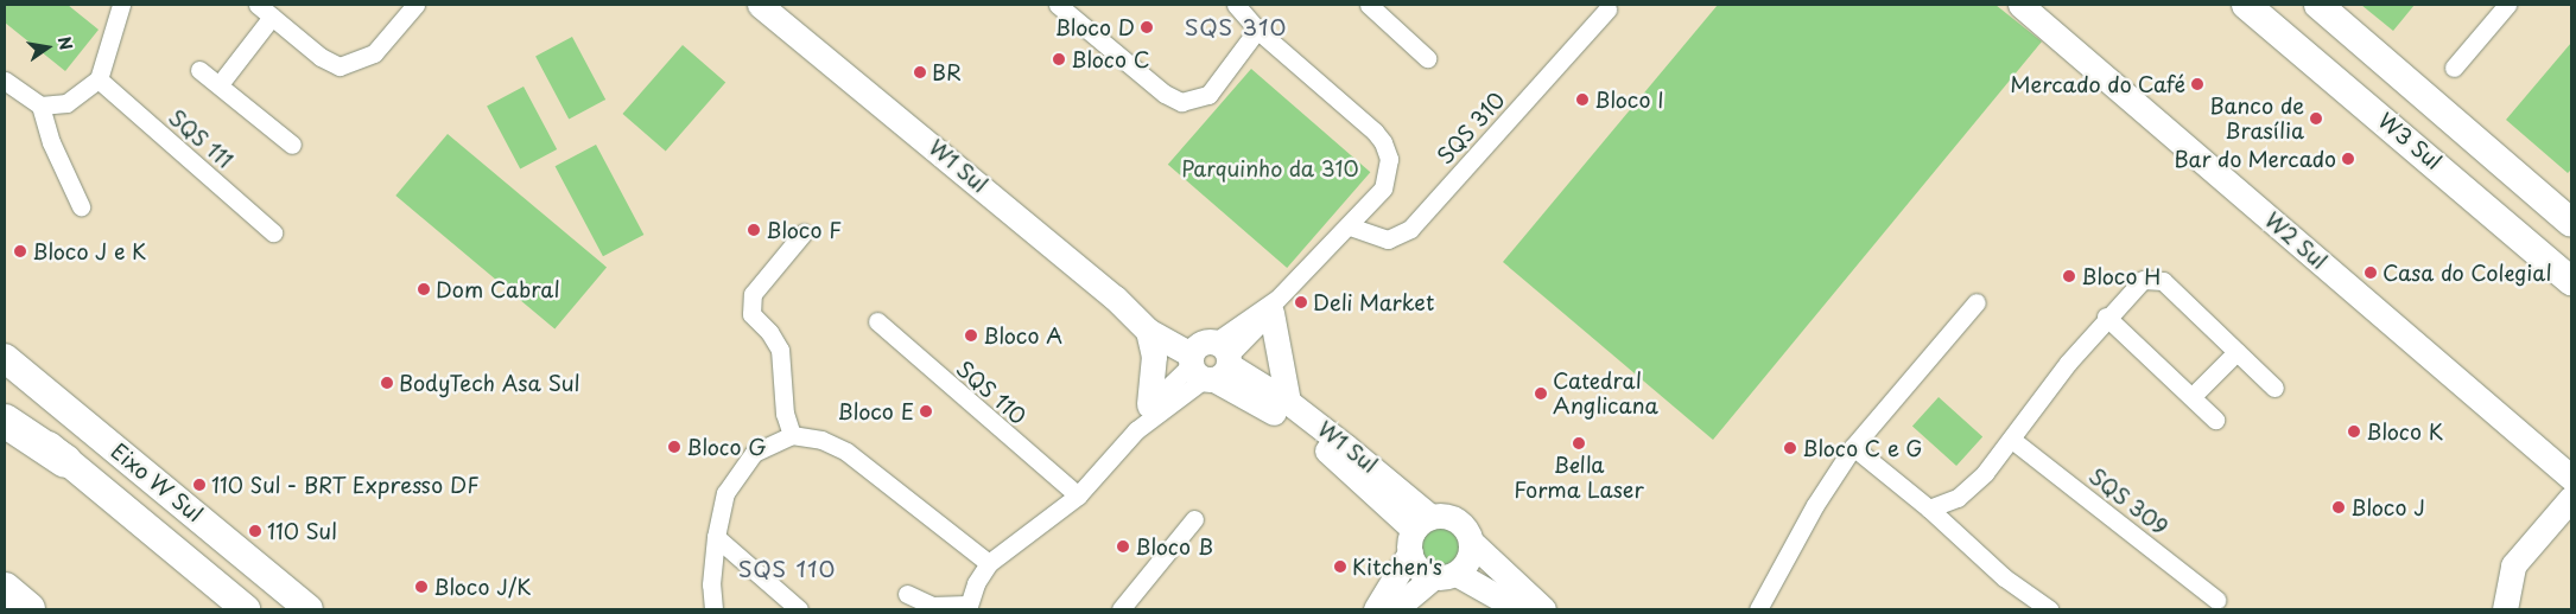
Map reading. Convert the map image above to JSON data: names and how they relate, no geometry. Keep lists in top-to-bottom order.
{
  "streets": {
    "main road": ["W3 Sul", "Eixo W Sul"],
    "street": [
      "SQS 310",
      "SQS 111",
      "W1 Sul",
      "W2 Sul",
      "SQS 110",
      "SQS 309"
    ]
  },
  "districts": ["SQS 310", "SQS 110"],
  "parks": ["Parquinho da 310"],
  "places": [
    "Bloco D",
    "Bloco C",
    "BR",
    "Mercado do Café",
    "Bloco I",
    "Banco de Brasília",
    "Bar do Mercado",
    "Bloco F",
    "Bloco J e K",
    "Casa do Colegial",
    "Bloco H",
    "Dom Cabral",
    "Deli Market",
    "Bloco A",
    "BodyTech Asa Sul",
    "Catedral Anglicana",
    "Bloco E",
    "Bloco K",
    "Bella Forma Laser",
    "Bloco G",
    "Bloco C e G",
    "110 Sul - BRT Expresso DF",
    "Bloco J",
    "110 Sul",
    "Bloco B",
    "Kitchen's",
    "Bloco J/K"
  ],
  "north": "right"
}
